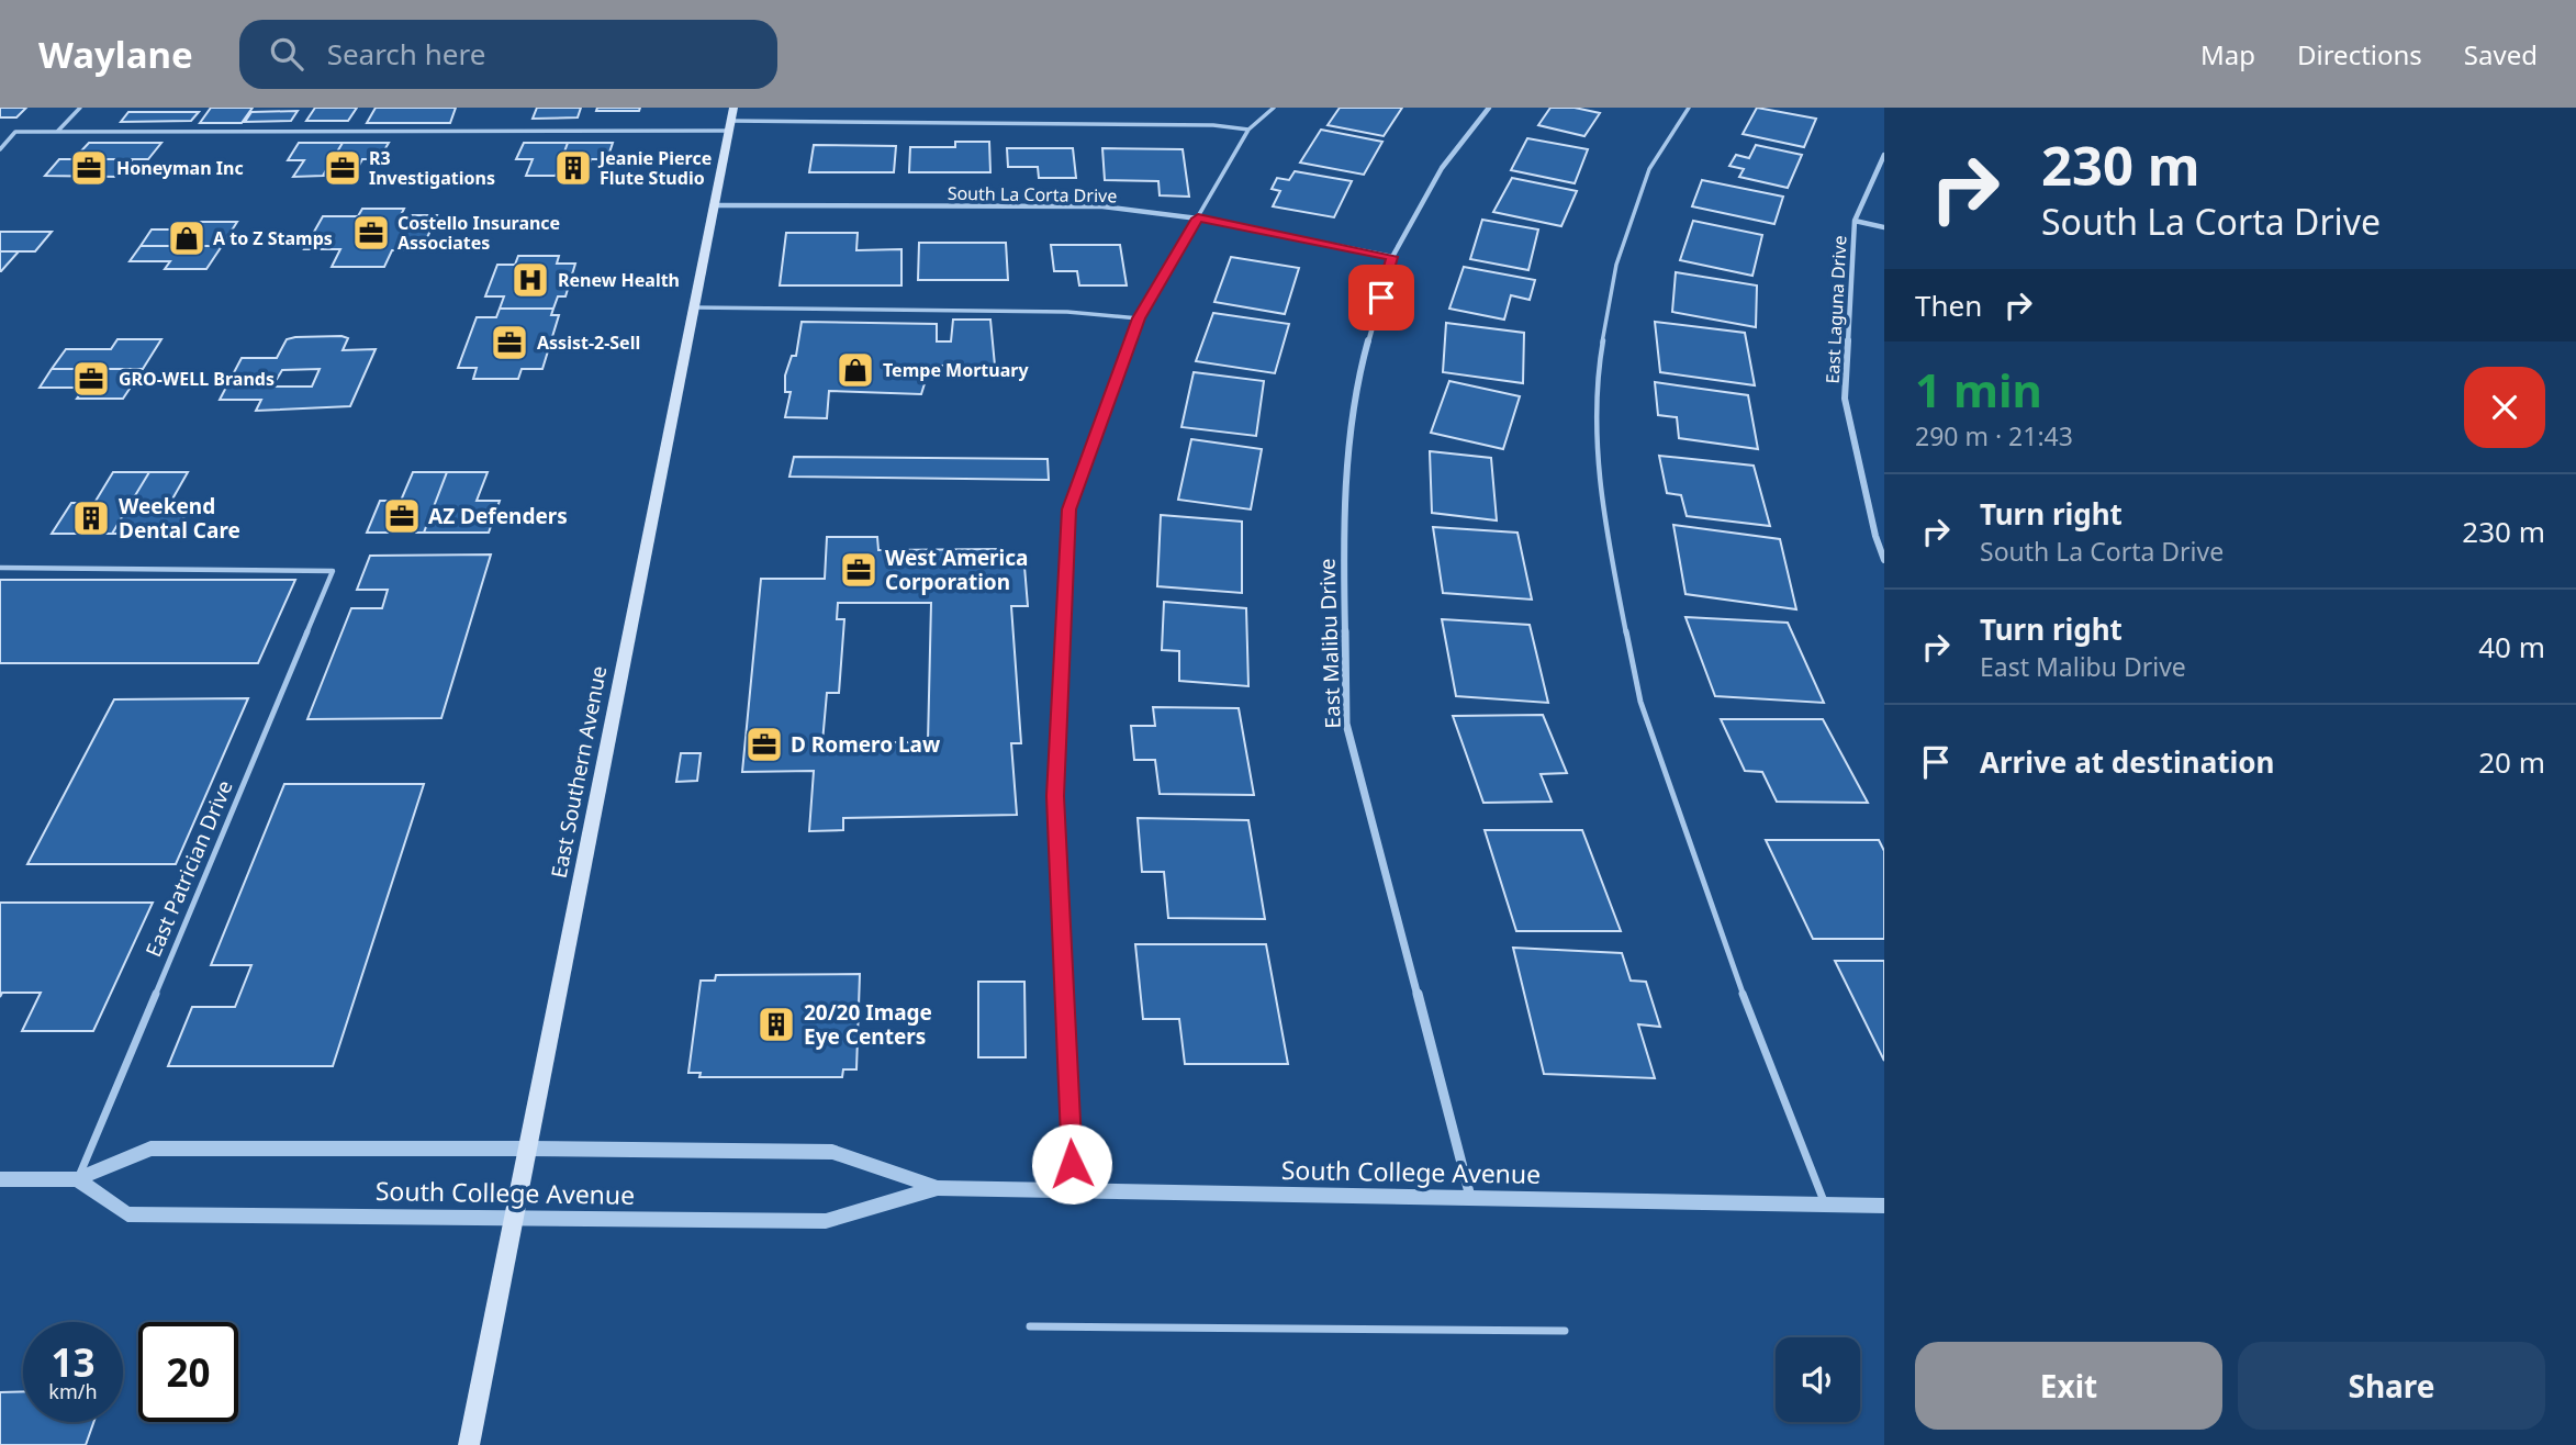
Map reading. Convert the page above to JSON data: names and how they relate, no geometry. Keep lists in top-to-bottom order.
{
  "streets": {
    "main road": ["East Southern Avenue"],
    "street": [
      "South La Corta Drive",
      "East Laguna Drive",
      "East Malibu Drive",
      "South College Avenue"
    ],
    "lane": ["East Patrician Drive"]
  },
  "crossings": [
    ["South La Corta Drive", "East Malibu Drive"],
    ["South La Corta Drive", "East Southern Avenue"],
    ["East Malibu Drive", "South College Avenue"],
    ["East Southern Avenue", "South College Avenue"],
    ["East Patrician Drive", "South College Avenue"]
  ],
  "places": {
    "office": [
      "Honeyman Inc",
      "R3 Investigations",
      "Costello Insurance Associates",
      "Assist-2-Sell",
      "GRO-WELL Brands",
      "AZ Defenders",
      "West America Corporation",
      "D Romero Law"
    ],
    "building": ["Jeanie Pierce Flute Studio", "Weekend Dental Care", "20/20 Image Eye Centers"],
    "shop": ["A to Z Stamps", "Tempe Mortuary"],
    "hospital": ["Renew Health"]
  },
  "page": {
    "header": "Waylane",
    "search": "Search here",
    "nav": ["Map", "Directions", "Saved"],
    "turn": ["230 m", "South La Corta Drive"],
    "then": "Then",
    "heading": ["1 min", "290 m · 21:43"],
    "list": [
      {
        "name": "Turn right",
        "note": "South La Corta Drive",
        "value": "230 m"
      },
      {
        "name": "Turn right",
        "note": "East Malibu Drive",
        "value": "40 m"
      },
      {
        "name": "Arrive at destination",
        "value": "20 m"
      }
    ],
    "speed": "13 km/h",
    "limit": "20",
    "buttons": ["Exit", "Share"]
  }
}
